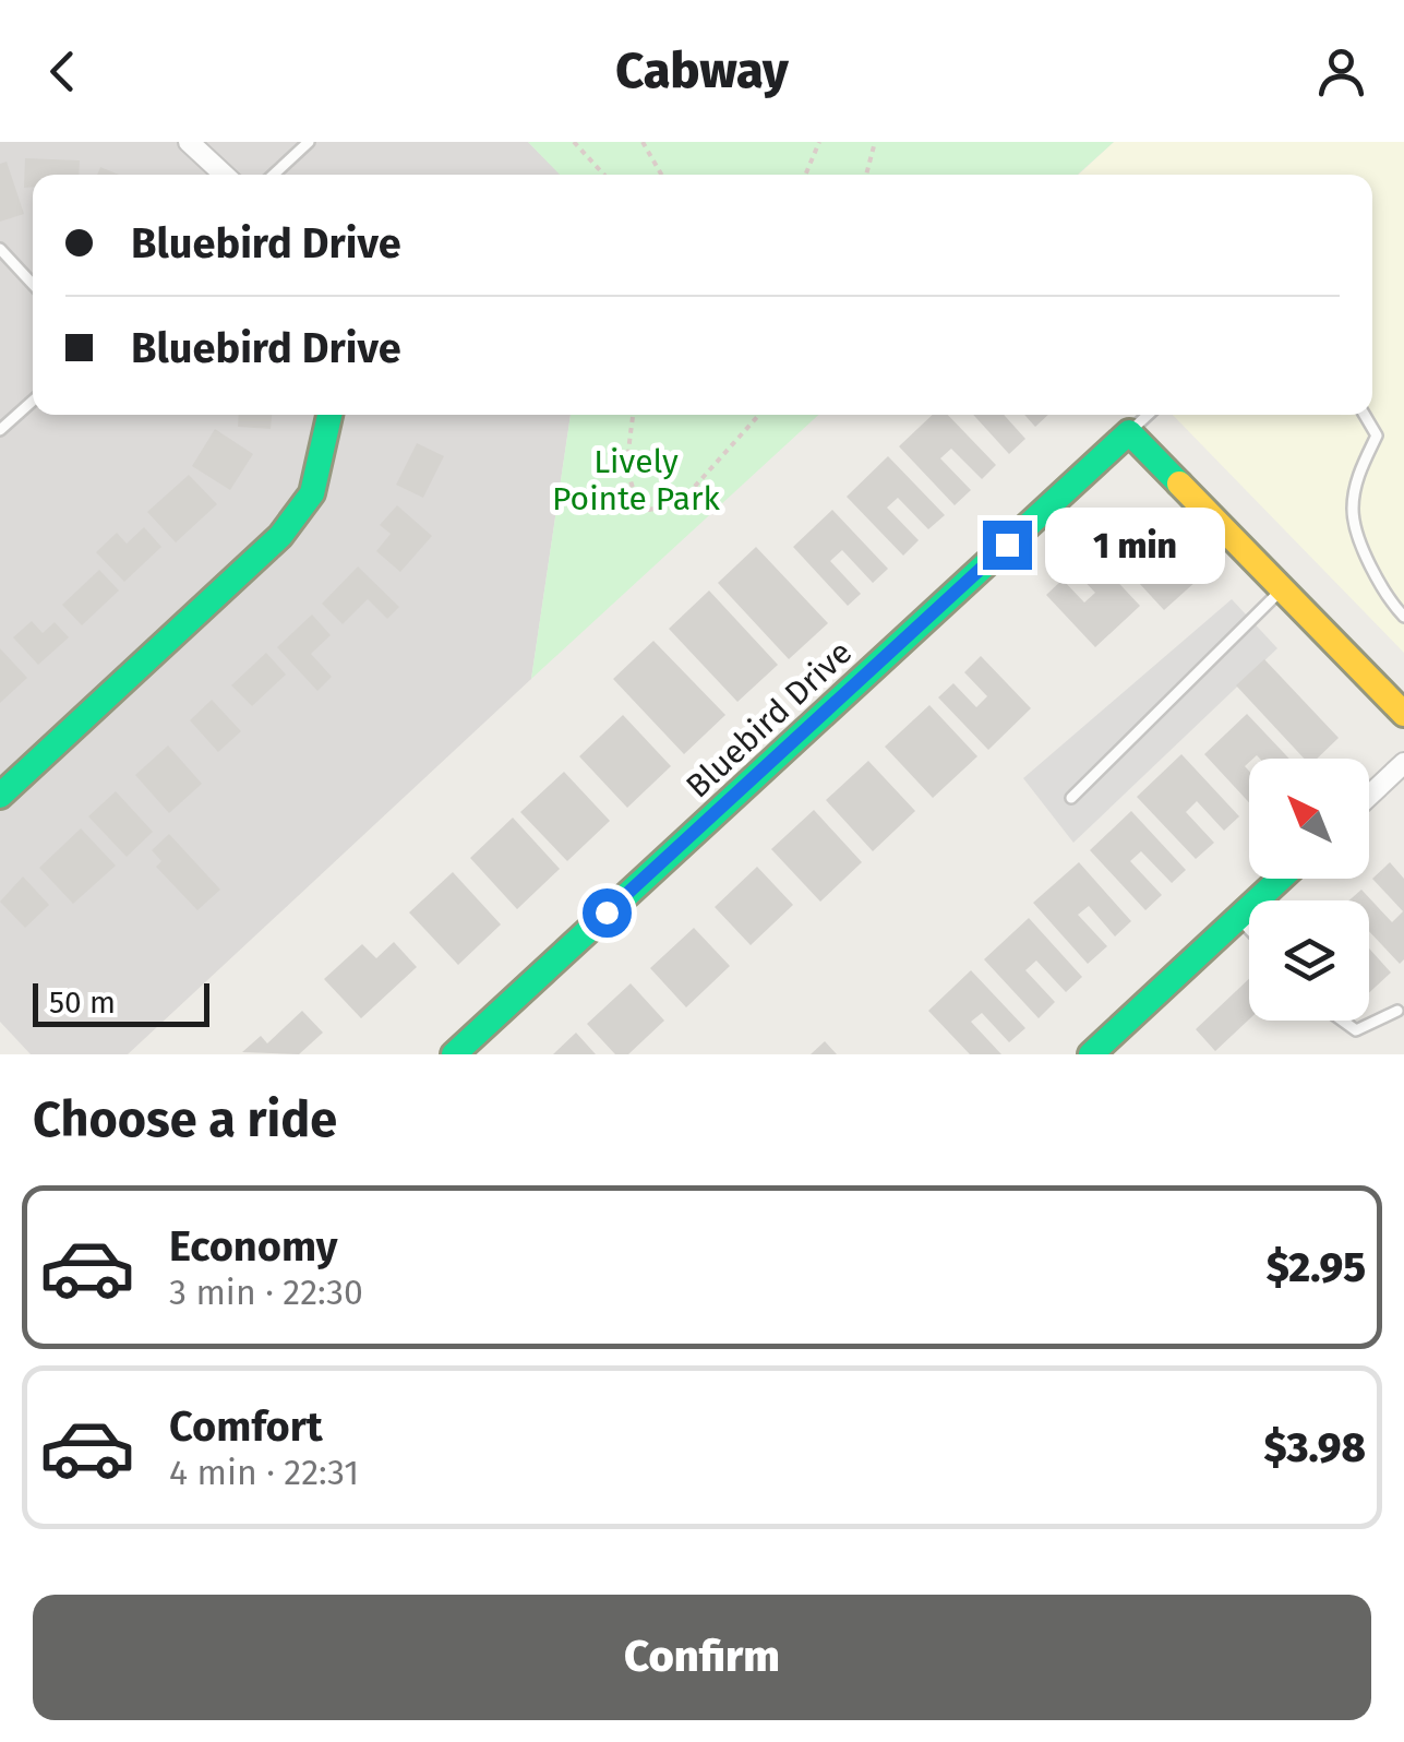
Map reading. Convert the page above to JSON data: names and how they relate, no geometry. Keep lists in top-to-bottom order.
{
  "streets": {
    "street": ["Bluebird Drive"]
  },
  "parks": ["Lively Pointe Park"],
  "scale_bar": "50 m",
  "north": "top left",
  "page": {
    "header": "Cabway",
    "banner": ["Bluebird Drive", "Bluebird Drive"],
    "bubble": "1 min",
    "scale": "50 m",
    "heading": "Choose a ride",
    "list": [
      {
        "name": "Economy",
        "note": "3 min · 22:30",
        "value": "$2.95"
      },
      {
        "name": "Comfort",
        "note": "4 min · 22:31",
        "value": "$3.98"
      }
    ],
    "buttons": "Confirm"
  }
}
